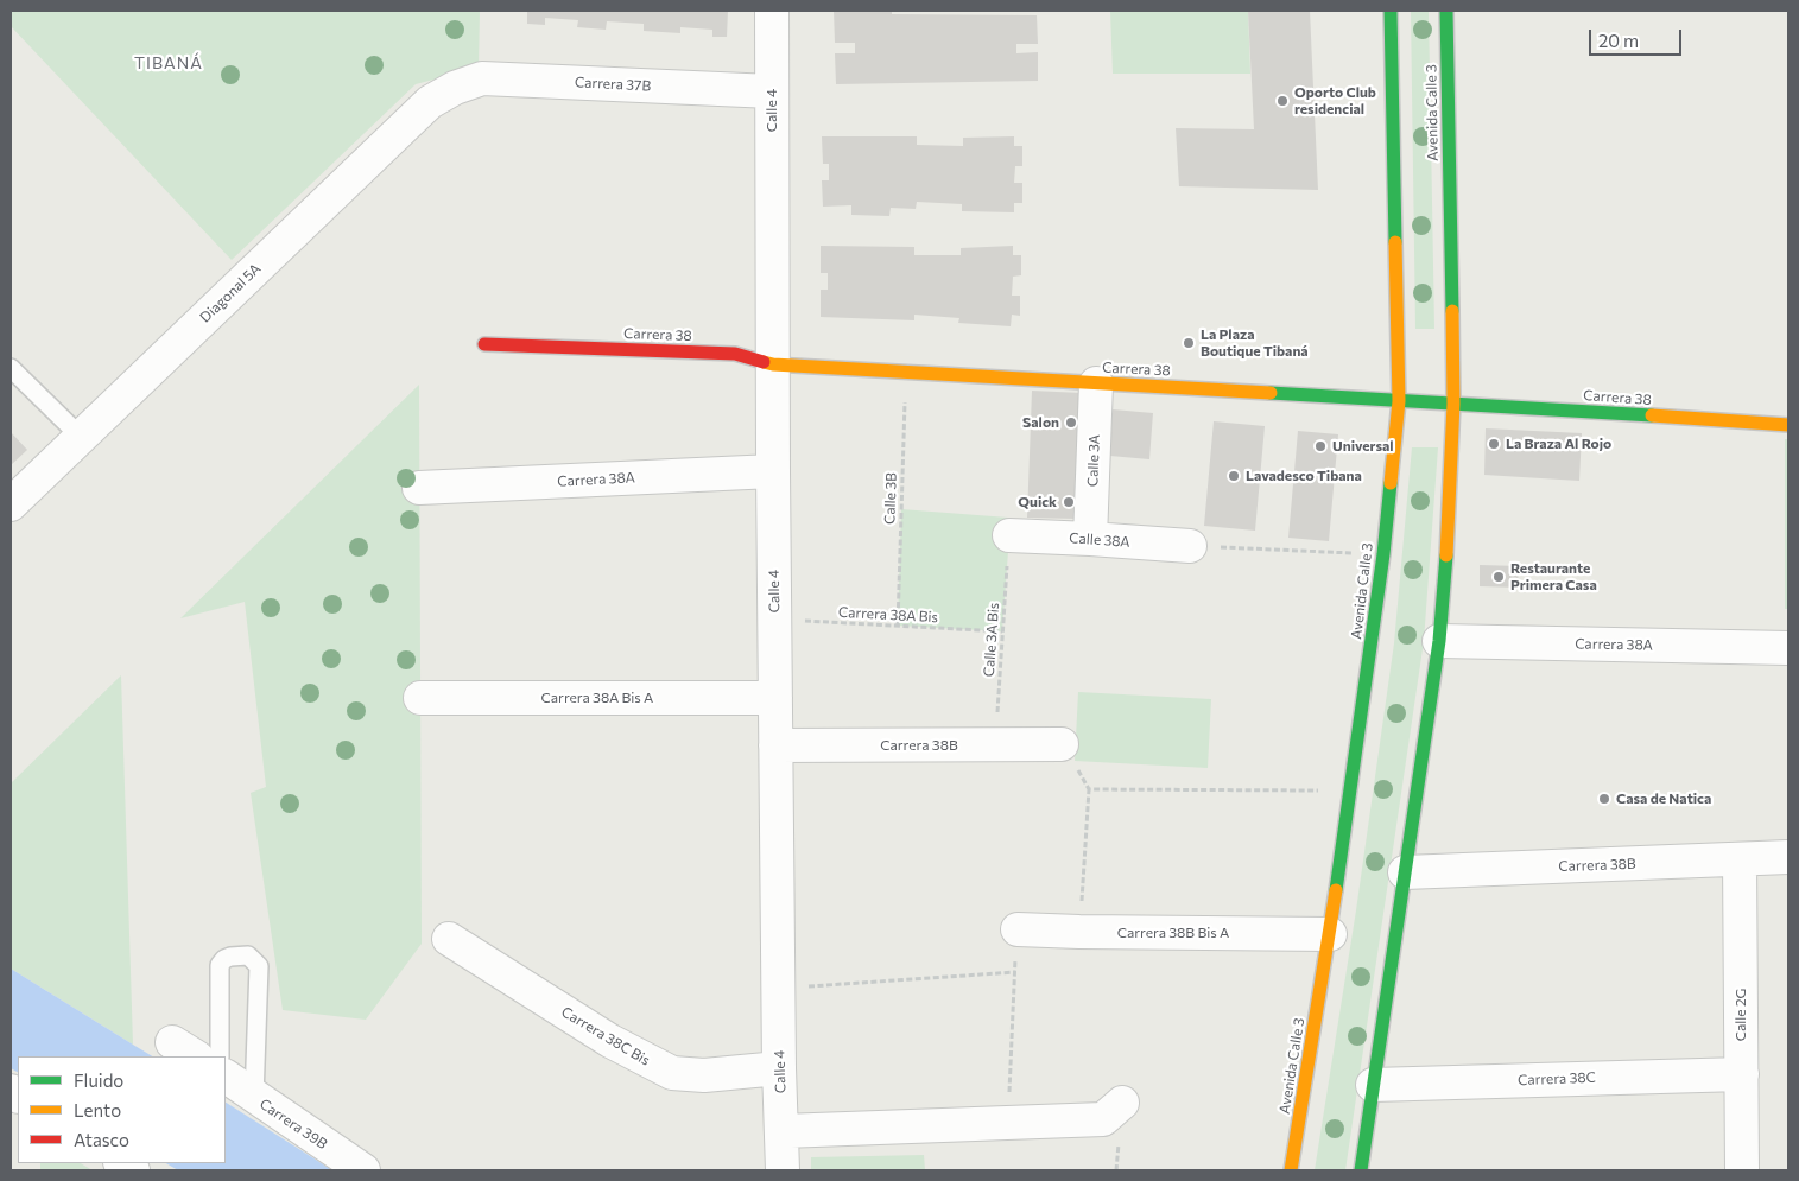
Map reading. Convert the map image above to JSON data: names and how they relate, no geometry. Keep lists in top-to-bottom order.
{
  "streets": {
    "main road": ["Avenida Calle 3", "Carrera 38"],
    "street": [
      "Carrera 37B",
      "Calle 4",
      "Diagonal 5A",
      "Calle 3A",
      "Carrera 38A",
      "Calle 38A",
      "Carrera 38A Bis A",
      "Carrera 38B",
      "Carrera 38B Bis A",
      "Calle 2G",
      "Carrera 38C Bis",
      "Carrera 38C",
      "Carrera 39B"
    ],
    "path": ["Calle 3B", "Carrera 38A Bis", "Calle 3A Bis"]
  },
  "crossings": [
    ["Carrera 37B", "Calle 4"],
    ["Carrera 37B", "Diagonal 5A"],
    ["Calle 4", "Carrera 38"],
    ["Calle 4", "Carrera 38A"],
    ["Calle 4", "Carrera 38A Bis"],
    ["Calle 4", "Carrera 38A Bis A"],
    ["Calle 4", "Carrera 38B"],
    ["Calle 4", "Carrera 38C Bis"],
    ["Avenida Calle 3", "Carrera 38"],
    ["Avenida Calle 3", "Carrera 38A"],
    ["Avenida Calle 3", "Carrera 38B"],
    ["Avenida Calle 3", "Carrera 38B Bis A"],
    ["Avenida Calle 3", "Carrera 38C"],
    ["Carrera 38", "Calle 3A"],
    ["Carrera 38", "Calle 3B"],
    ["Calle 3A", "Calle 38A"],
    ["Calle 3B", "Carrera 38A Bis"],
    ["Calle 38A", "Calle 3A Bis"],
    ["Carrera 38A Bis", "Calle 3A Bis"],
    ["Calle 3A Bis", "Carrera 38B"],
    ["Carrera 38B", "Calle 2G"],
    ["Calle 2G", "Carrera 38C"]
  ],
  "districts": ["TIBANÁ"],
  "places": [
    "Oporto Club residencial",
    "La Plaza Boutique Tibaná",
    "Salon",
    "La Braza Al Rojo",
    "Universal",
    "Lavadesco Tibana",
    "Quick",
    "Restaurante Primera Casa",
    "Casa de Natica"
  ],
  "legend": ["Fluido", "Lento", "Atasco"],
  "scale_bar": "20 m"
}
